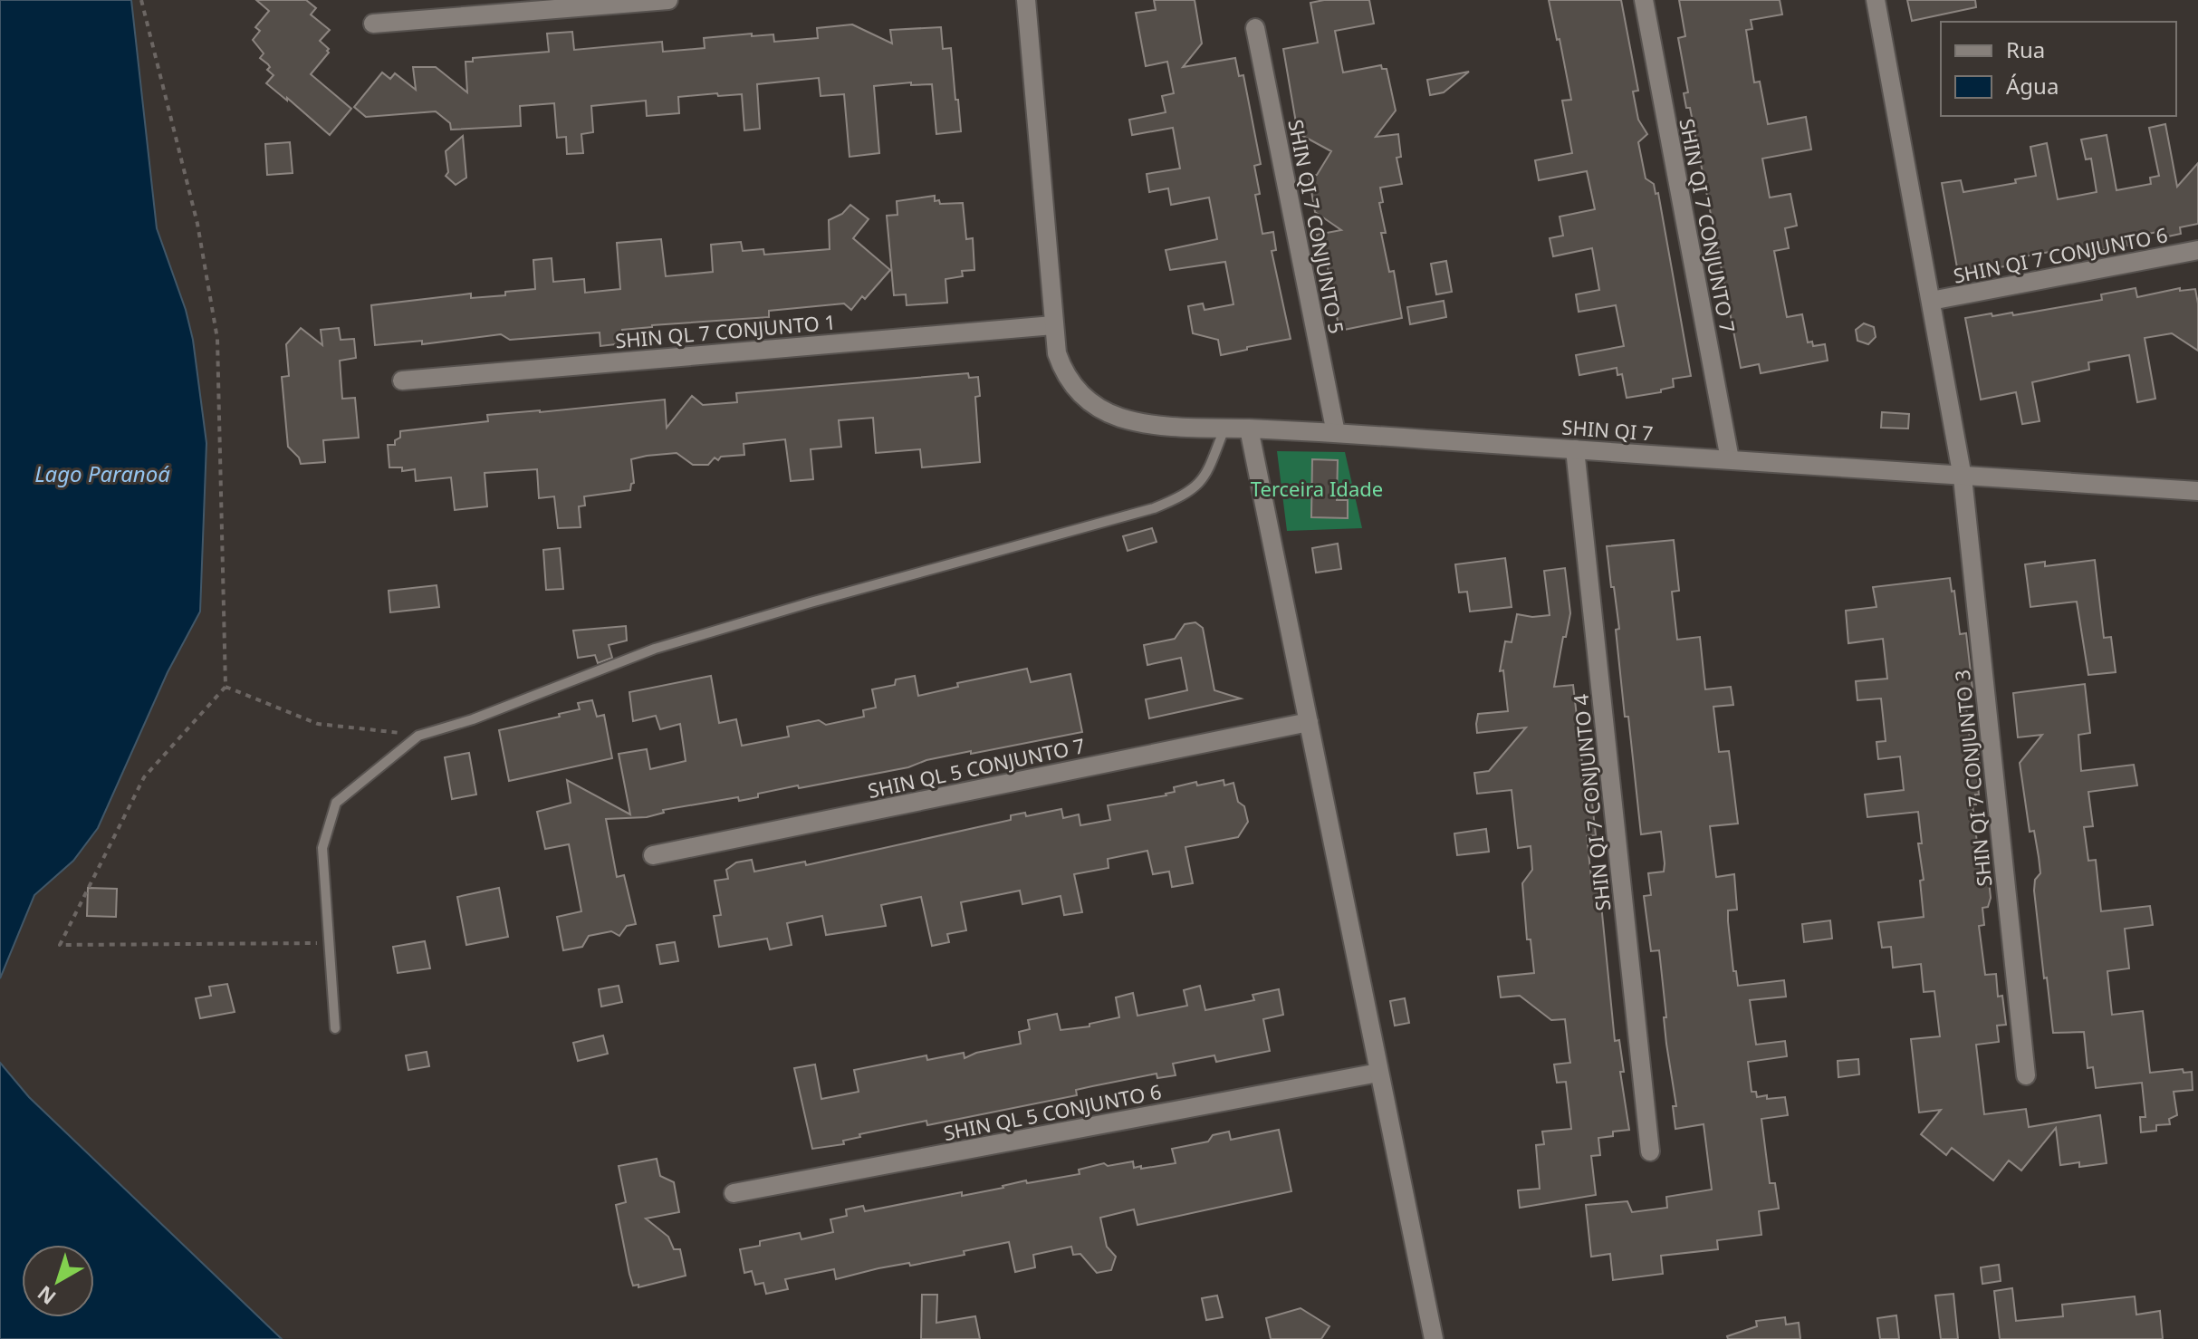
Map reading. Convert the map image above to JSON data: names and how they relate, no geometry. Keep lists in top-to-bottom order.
{
  "streets": {
    "street": [
      "SHIN QI 7 CONJUNTO 7",
      "SHIN QI 7 CONJUNTO 5",
      "SHIN QI 7 CONJUNTO 6",
      "SHIN QL 7 CONJUNTO 1",
      "SHIN QI 7",
      "SHIN QL 5 CONJUNTO 7",
      "SHIN QI 7 CONJUNTO 3",
      "SHIN QI 7 CONJUNTO 4",
      "SHIN QL 5 CONJUNTO 6"
    ]
  },
  "crossings": [
    ["SHIN QI 7 CONJUNTO 7", "SHIN QI 7"],
    ["SHIN QI 7 CONJUNTO 5", "SHIN QI 7"],
    ["SHIN QL 7 CONJUNTO 1", "SHIN QI 7"],
    ["SHIN QI 7", "SHIN QI 7 CONJUNTO 3"],
    ["SHIN QI 7", "SHIN QI 7 CONJUNTO 4"]
  ],
  "water": ["Lago Paranoá"],
  "parks": ["Terceira Idade"],
  "legend": ["Rua", "Água"],
  "north": "bottom left"
}
